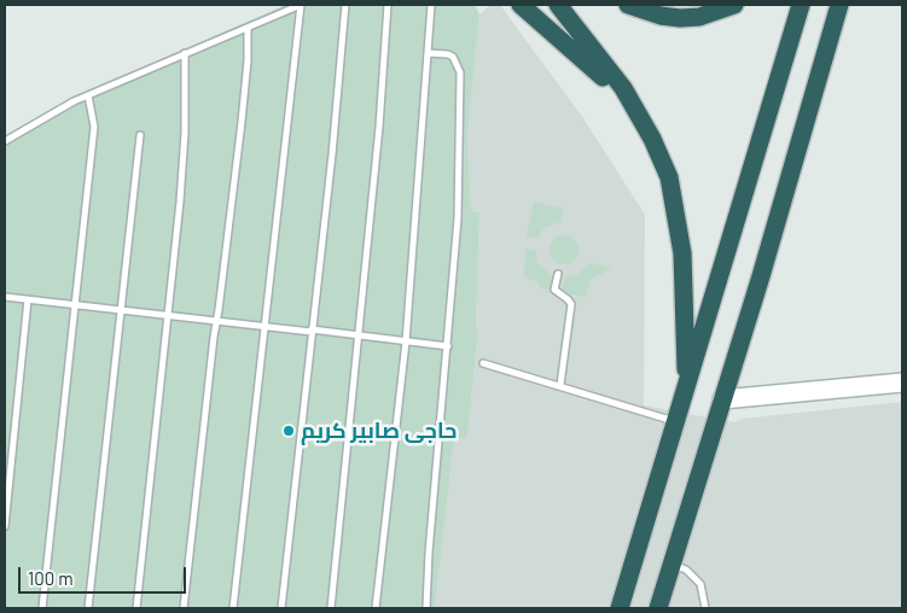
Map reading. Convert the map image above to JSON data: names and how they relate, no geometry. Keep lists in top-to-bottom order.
{
  "places": ["حاجی صابیر کریم"],
  "scale_bar": "100 m"
}
